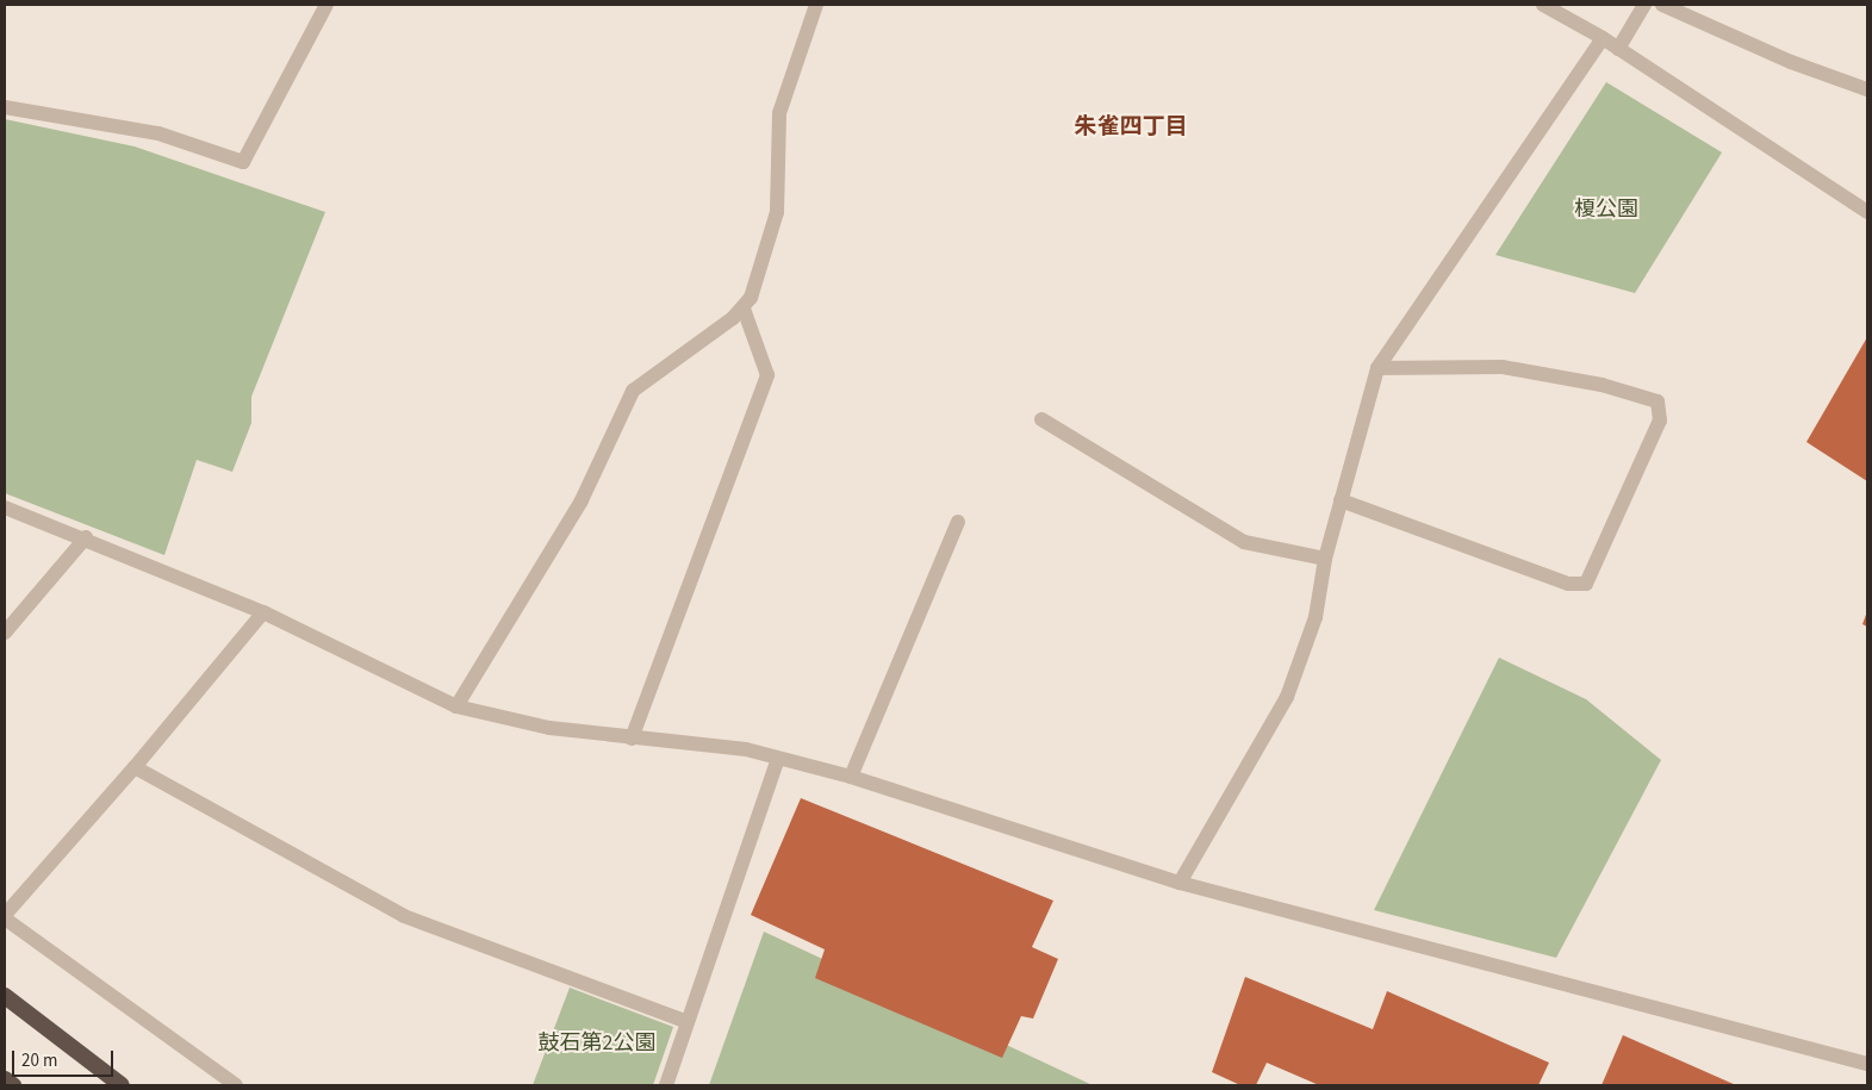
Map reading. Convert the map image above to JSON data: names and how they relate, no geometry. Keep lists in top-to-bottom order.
{
  "districts": ["朱雀四丁目"],
  "parks": ["榎公園", "鼓石第2公園"],
  "scale_bar": "20 m"
}
